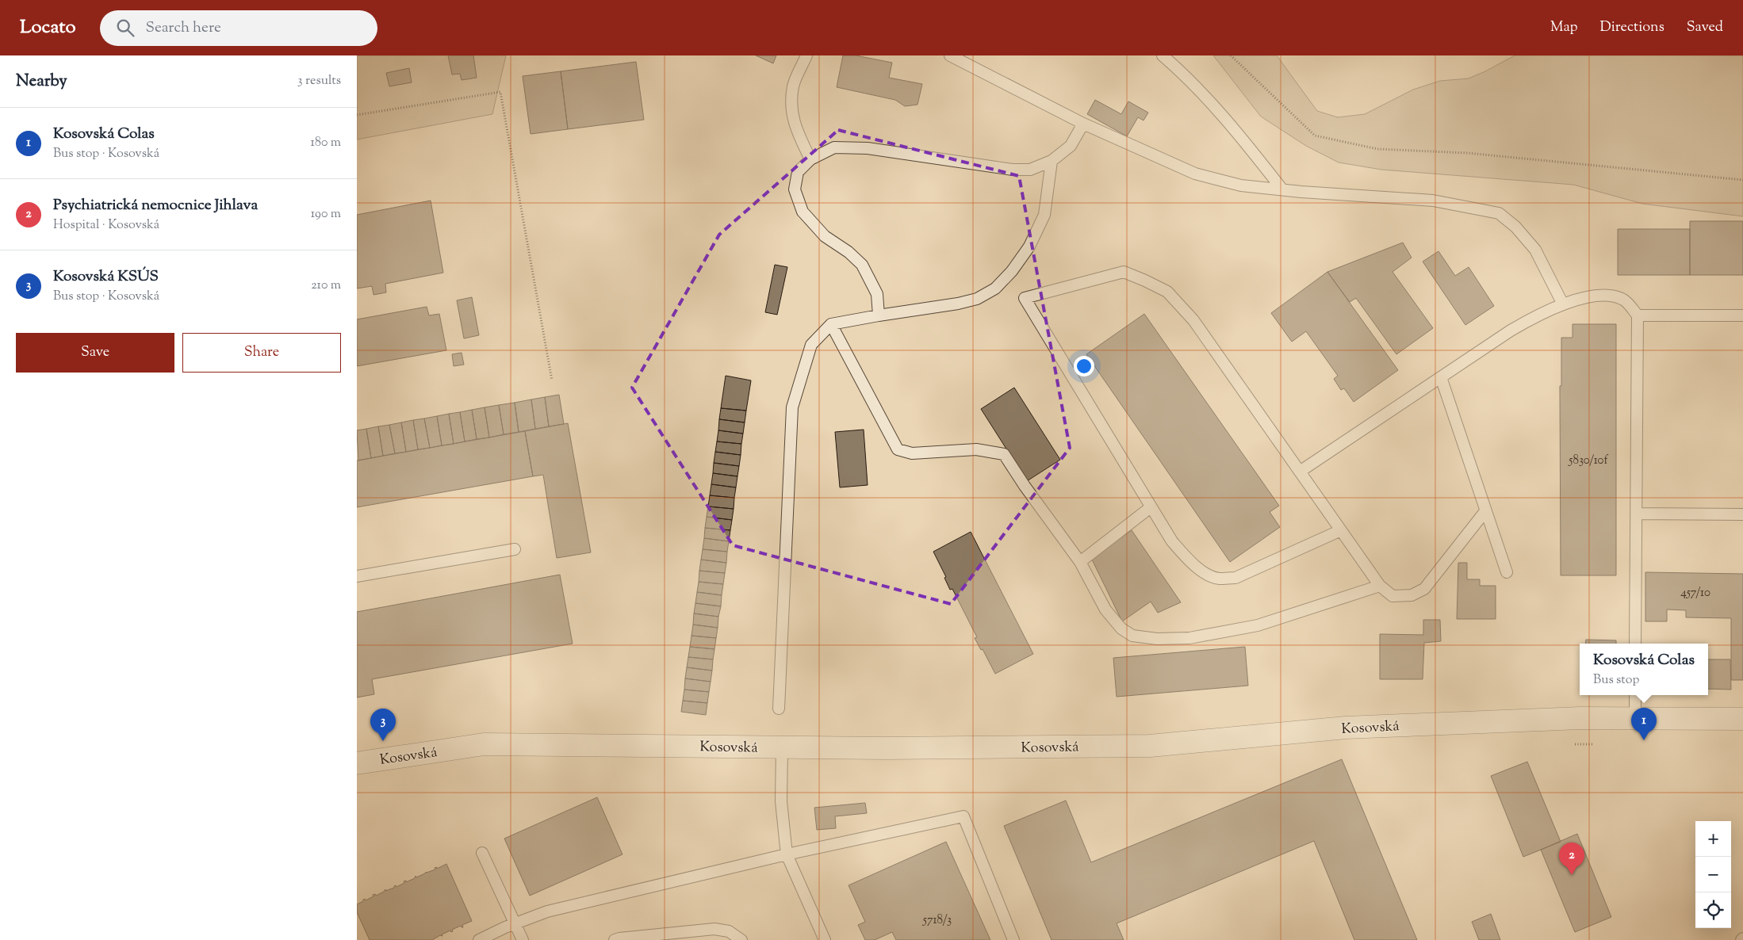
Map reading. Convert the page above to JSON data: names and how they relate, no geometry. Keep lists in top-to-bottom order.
{
  "streets": {
    "street": ["Kosovská"]
  },
  "house_numbers": ["5830/10f", "457/10", "5718/3"],
  "page": {
    "header": "Locato",
    "search": "Search here",
    "nav": ["Map", "Directions", "Saved"],
    "heading": ["Nearby", "3 results"],
    "list": [
      {
        "mark": "1",
        "name": "Kosovská Colas",
        "note": "Bus stop · Kosovská",
        "value": "180 m"
      },
      {
        "mark": "2",
        "name": "Psychiatrická nemocnice Jihlava",
        "note": "Hospital · Kosovská",
        "value": "190 m"
      },
      {
        "mark": "3",
        "name": "Kosovská KSÚS",
        "note": "Bus stop · Kosovská",
        "value": "210 m"
      }
    ],
    "buttons": ["Save", "Share"],
    "popup": ["Kosovská Colas", "Bus stop"],
    "pins": ["1", "3", "2"],
    "map_buttons": ["+", "−"]
  }
}
